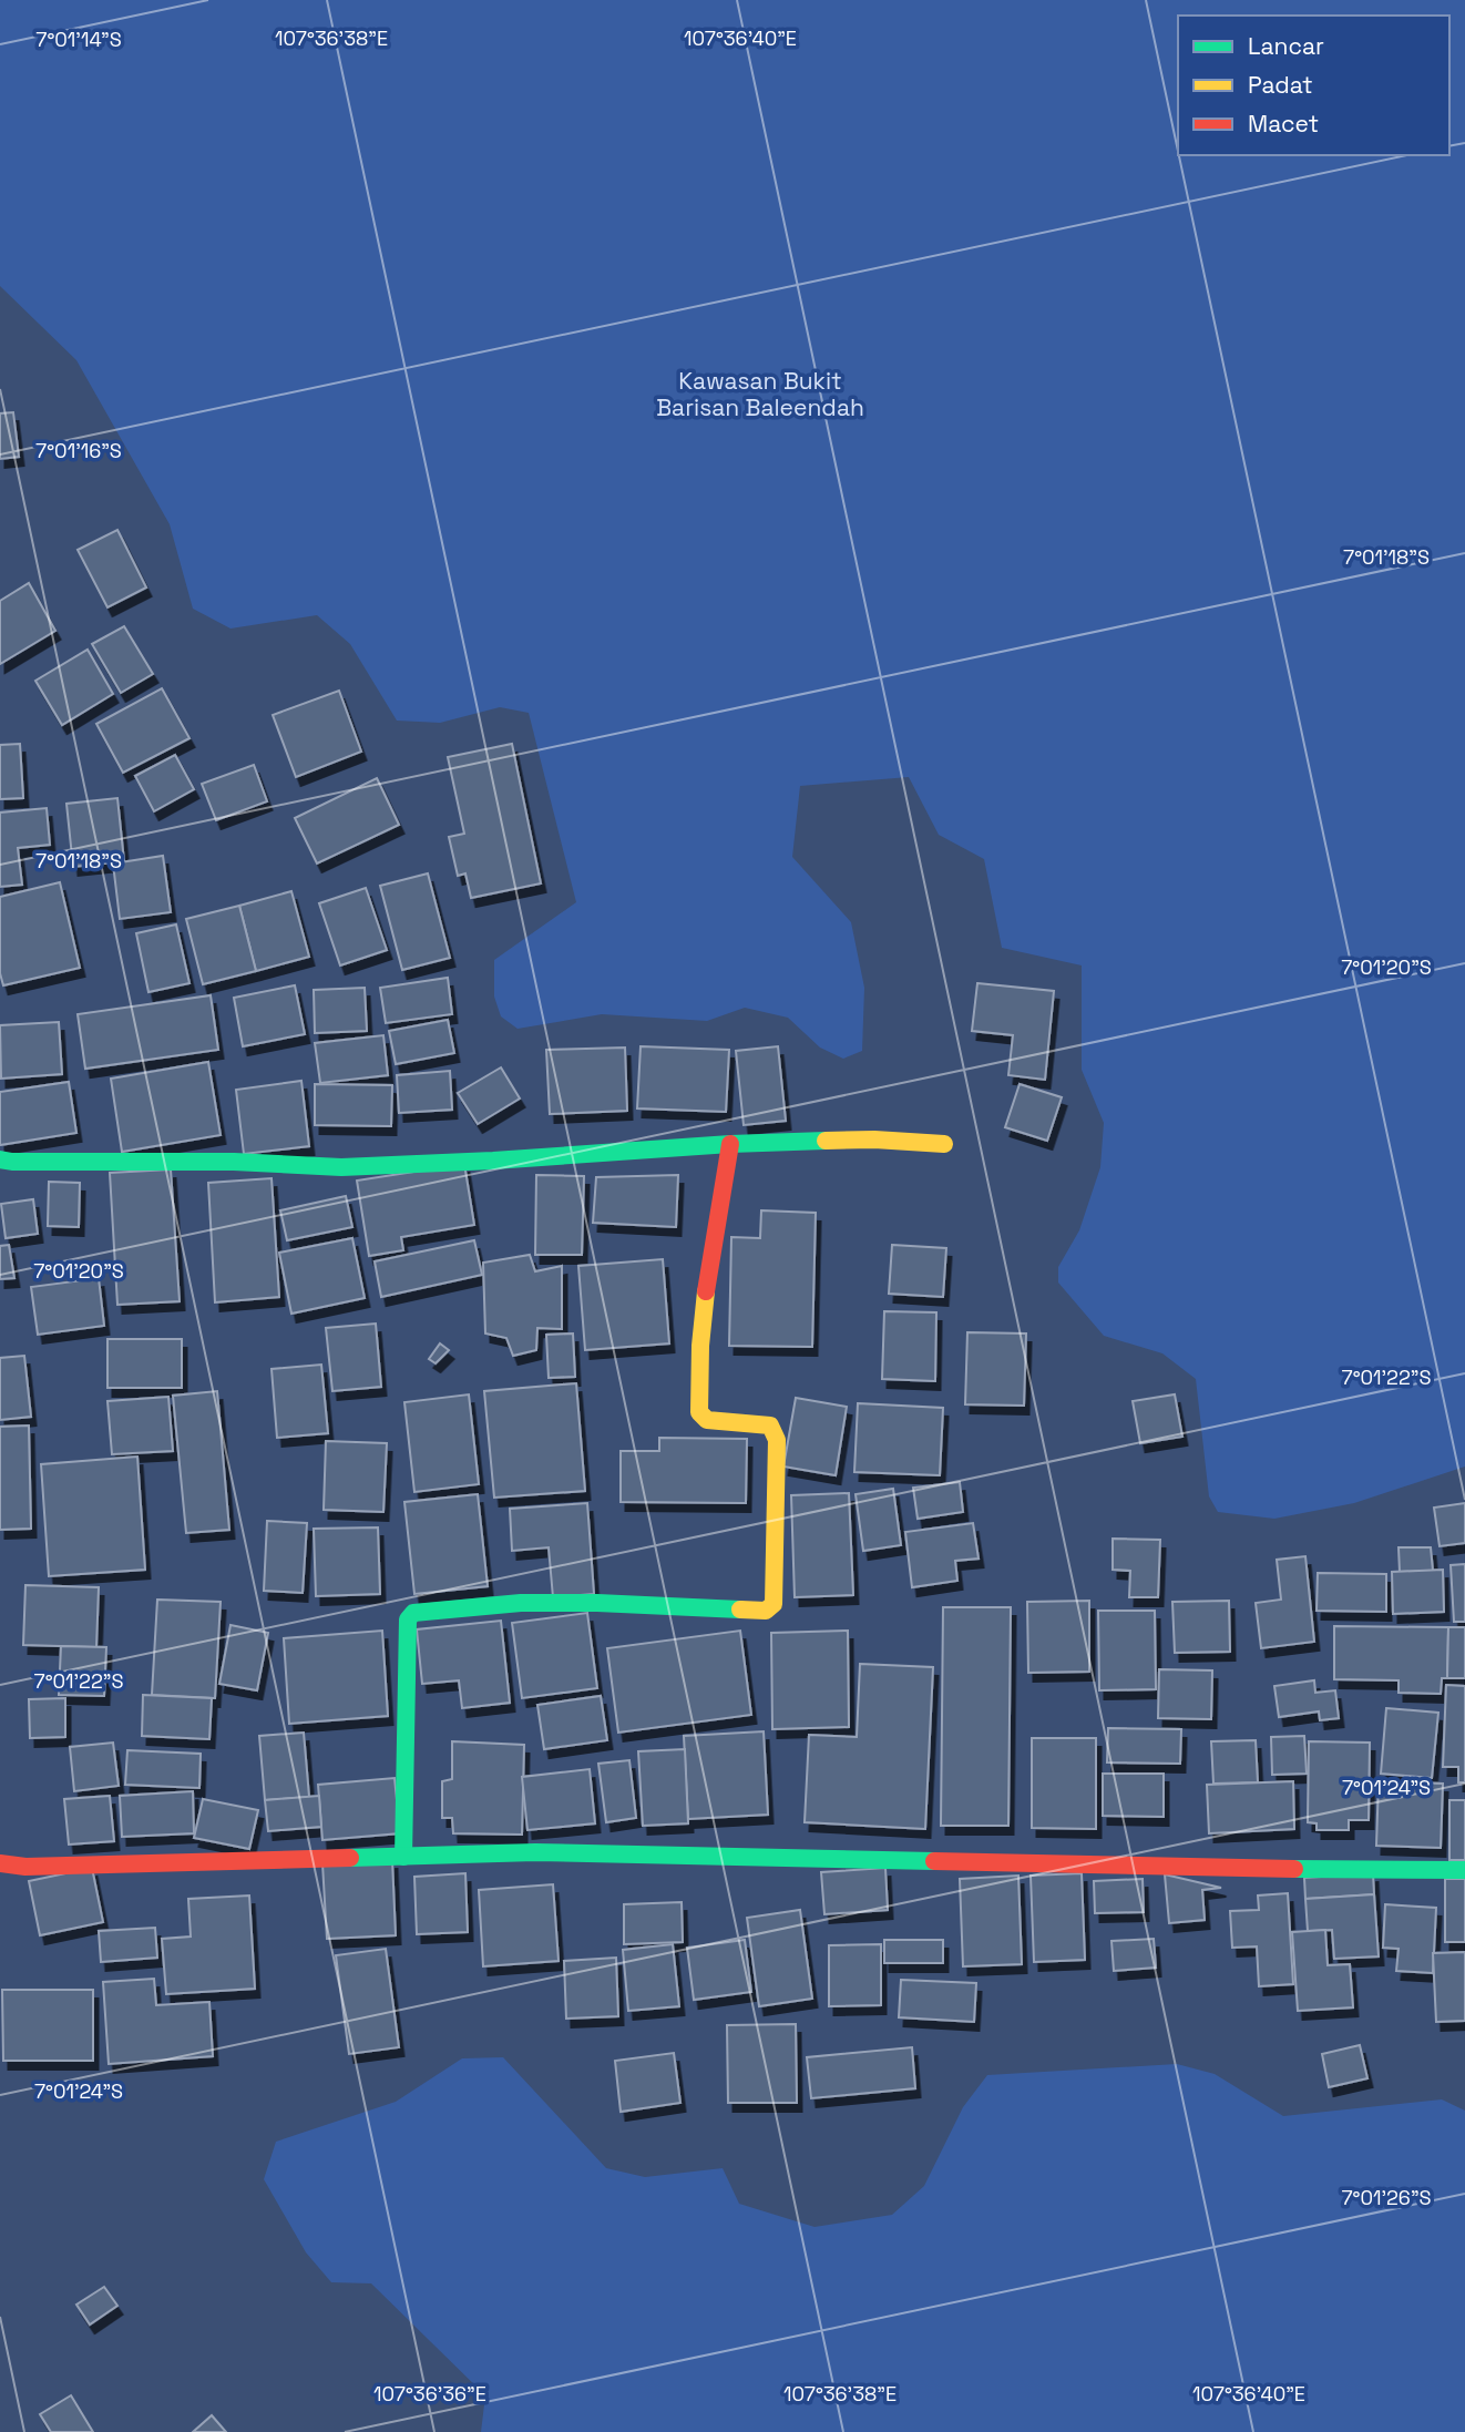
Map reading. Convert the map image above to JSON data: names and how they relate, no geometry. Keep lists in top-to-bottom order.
{
  "parks": ["Kawasan Bukit Barisan Baleendah"],
  "legend": ["Lancar", "Padat", "Macet"],
  "coordinates": [
    "107°36'38\"E",
    "107°36'40\"E",
    "7°01'14\"S",
    "7°01'16\"S",
    "7°01'18\"S",
    "7°01'20\"S",
    "7°01'22\"S",
    "7°01'24\"S",
    "7°01'26\"S",
    "107°36'36\"E"
  ]
}
